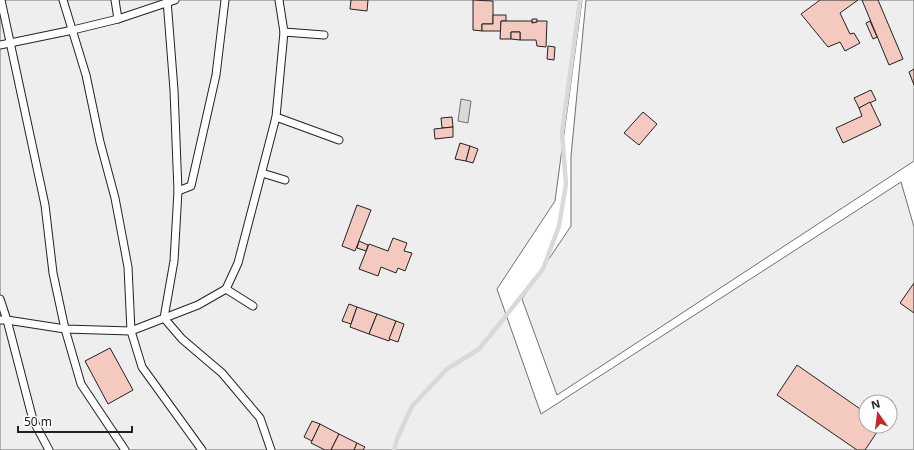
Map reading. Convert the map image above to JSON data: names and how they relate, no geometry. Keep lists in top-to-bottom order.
{
  "scale_bar": "50 m",
  "north": "top"
}
